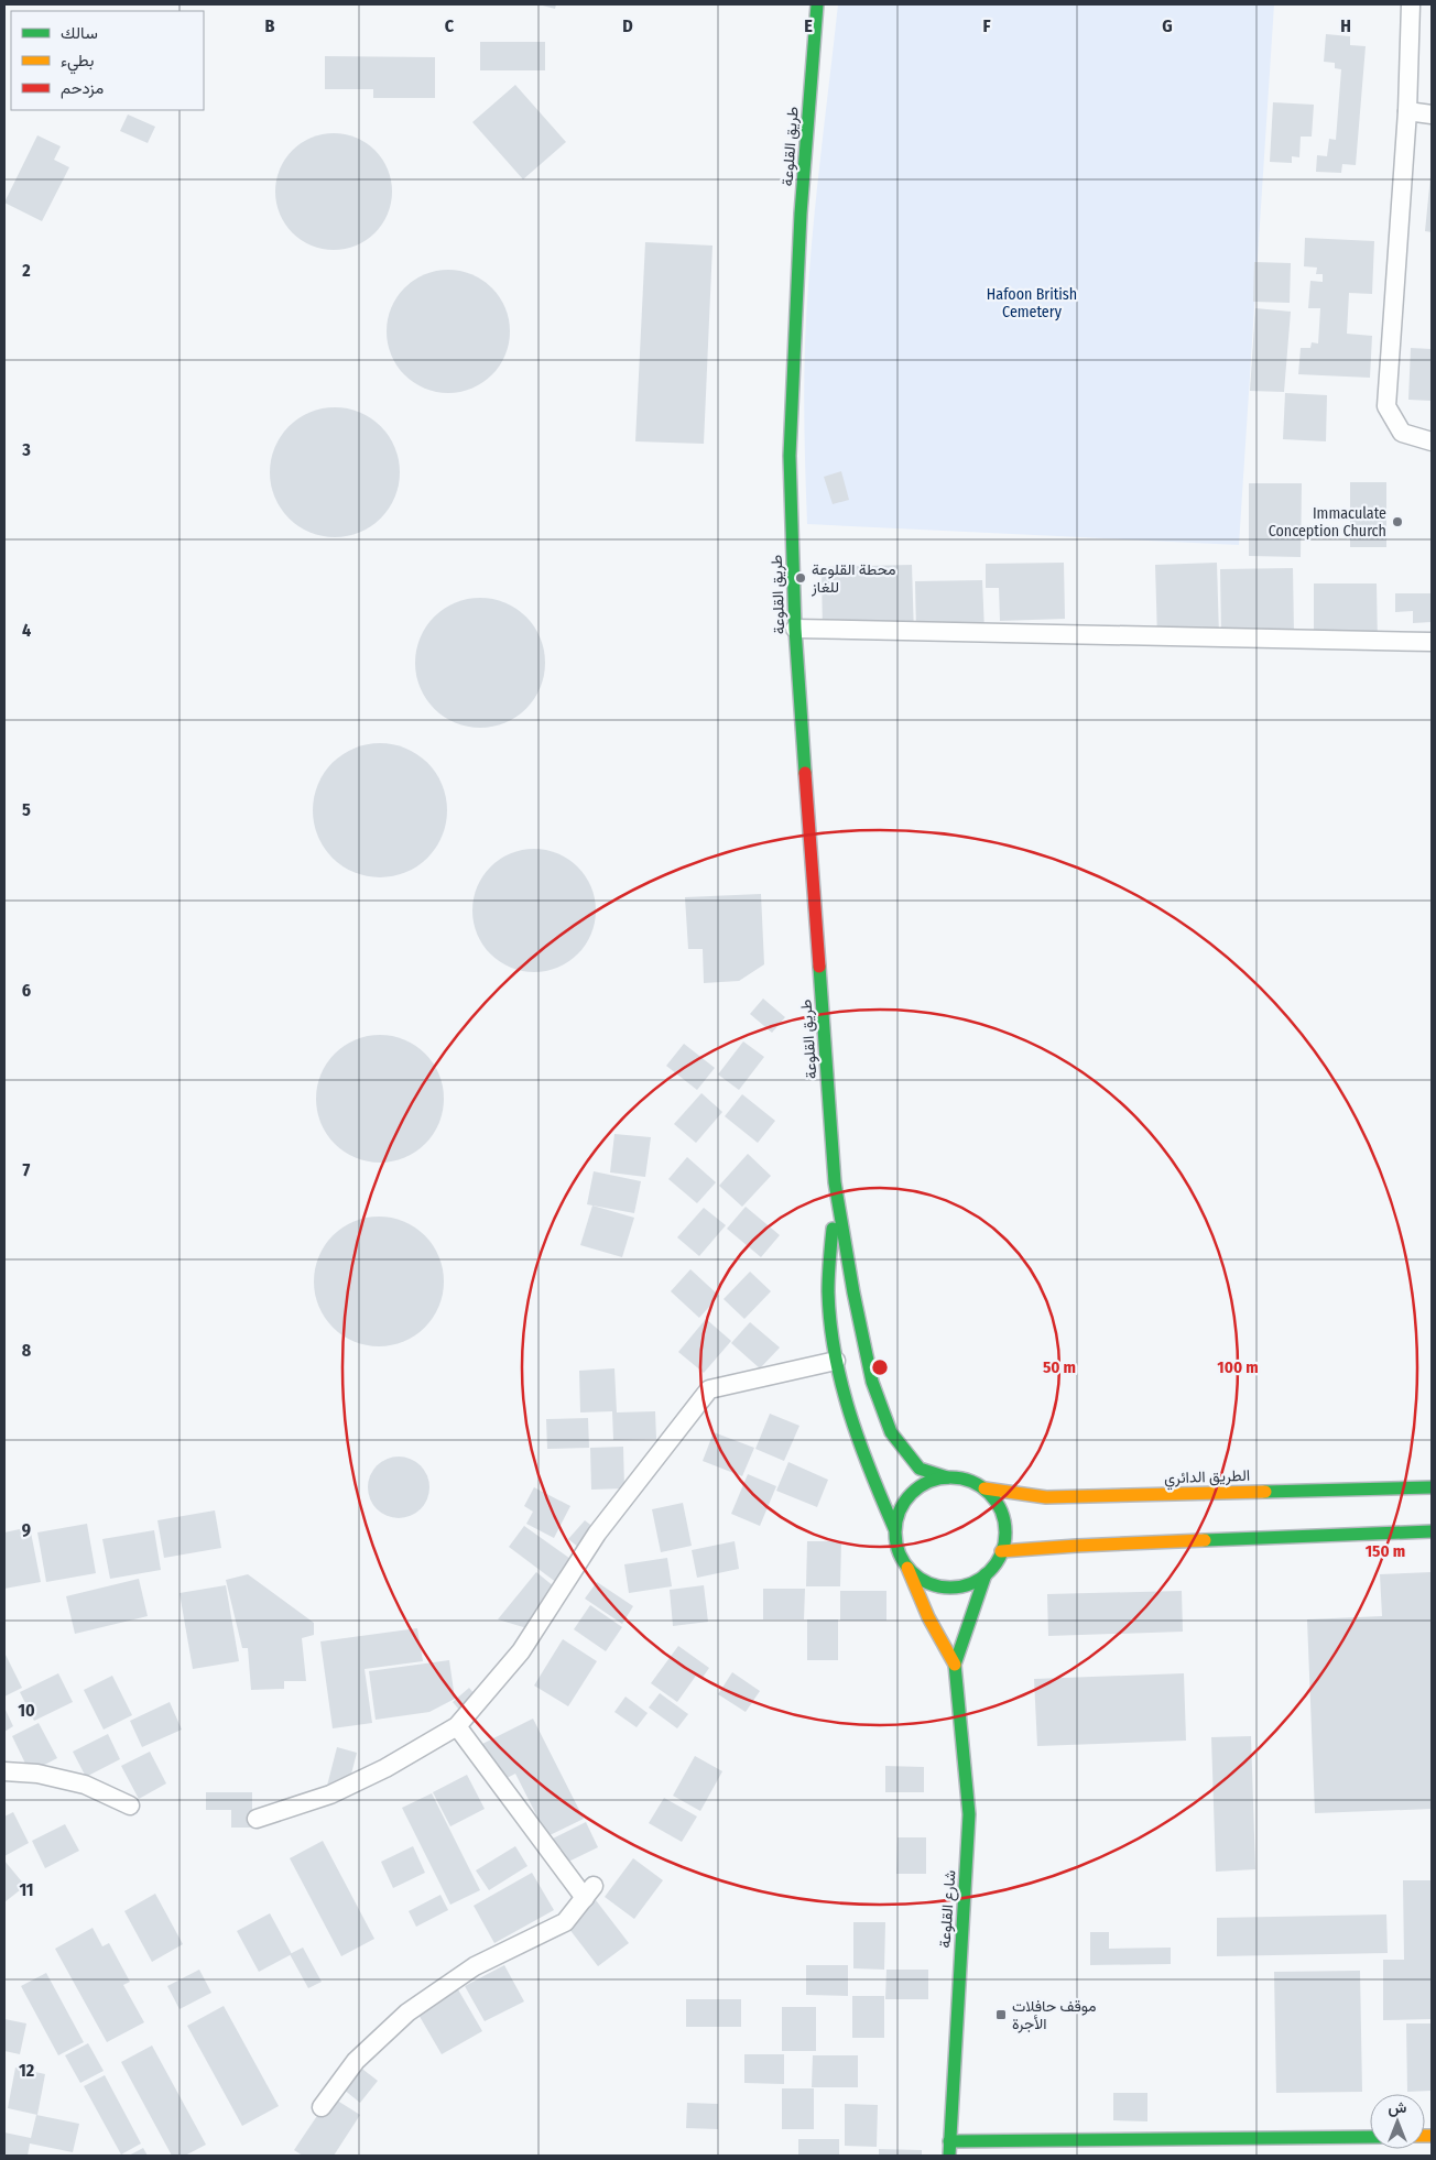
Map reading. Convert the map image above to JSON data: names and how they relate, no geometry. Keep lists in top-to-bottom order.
{
  "streets": {
    "main road": ["طريق القلوعة", "الطريق الدائري", "شارع القلوعة"]
  },
  "crossings": [
    ["طريق القلوعة", "الطريق الدائري"]
  ],
  "parks": ["Hafoon British Cemetery"],
  "places": {
    "other": ["Immaculate Conception Church", "محطة القلوعة للغاز"],
    "transit": ["موقف حافلات الأجرة"]
  },
  "legend": ["سالك", "بطيء", "مزدحم"],
  "north": "top",
  "grid": {
    "columns": [
      "B",
      "C",
      "D",
      "E",
      "F",
      "G",
      "H"
    ],
    "rows": [
      "2",
      "3",
      "4",
      "5",
      "6",
      "7",
      "8",
      "9",
      "10",
      "11",
      "12"
    ]
  },
  "rings": ["50 m", "100 m", "150 m"]
}
